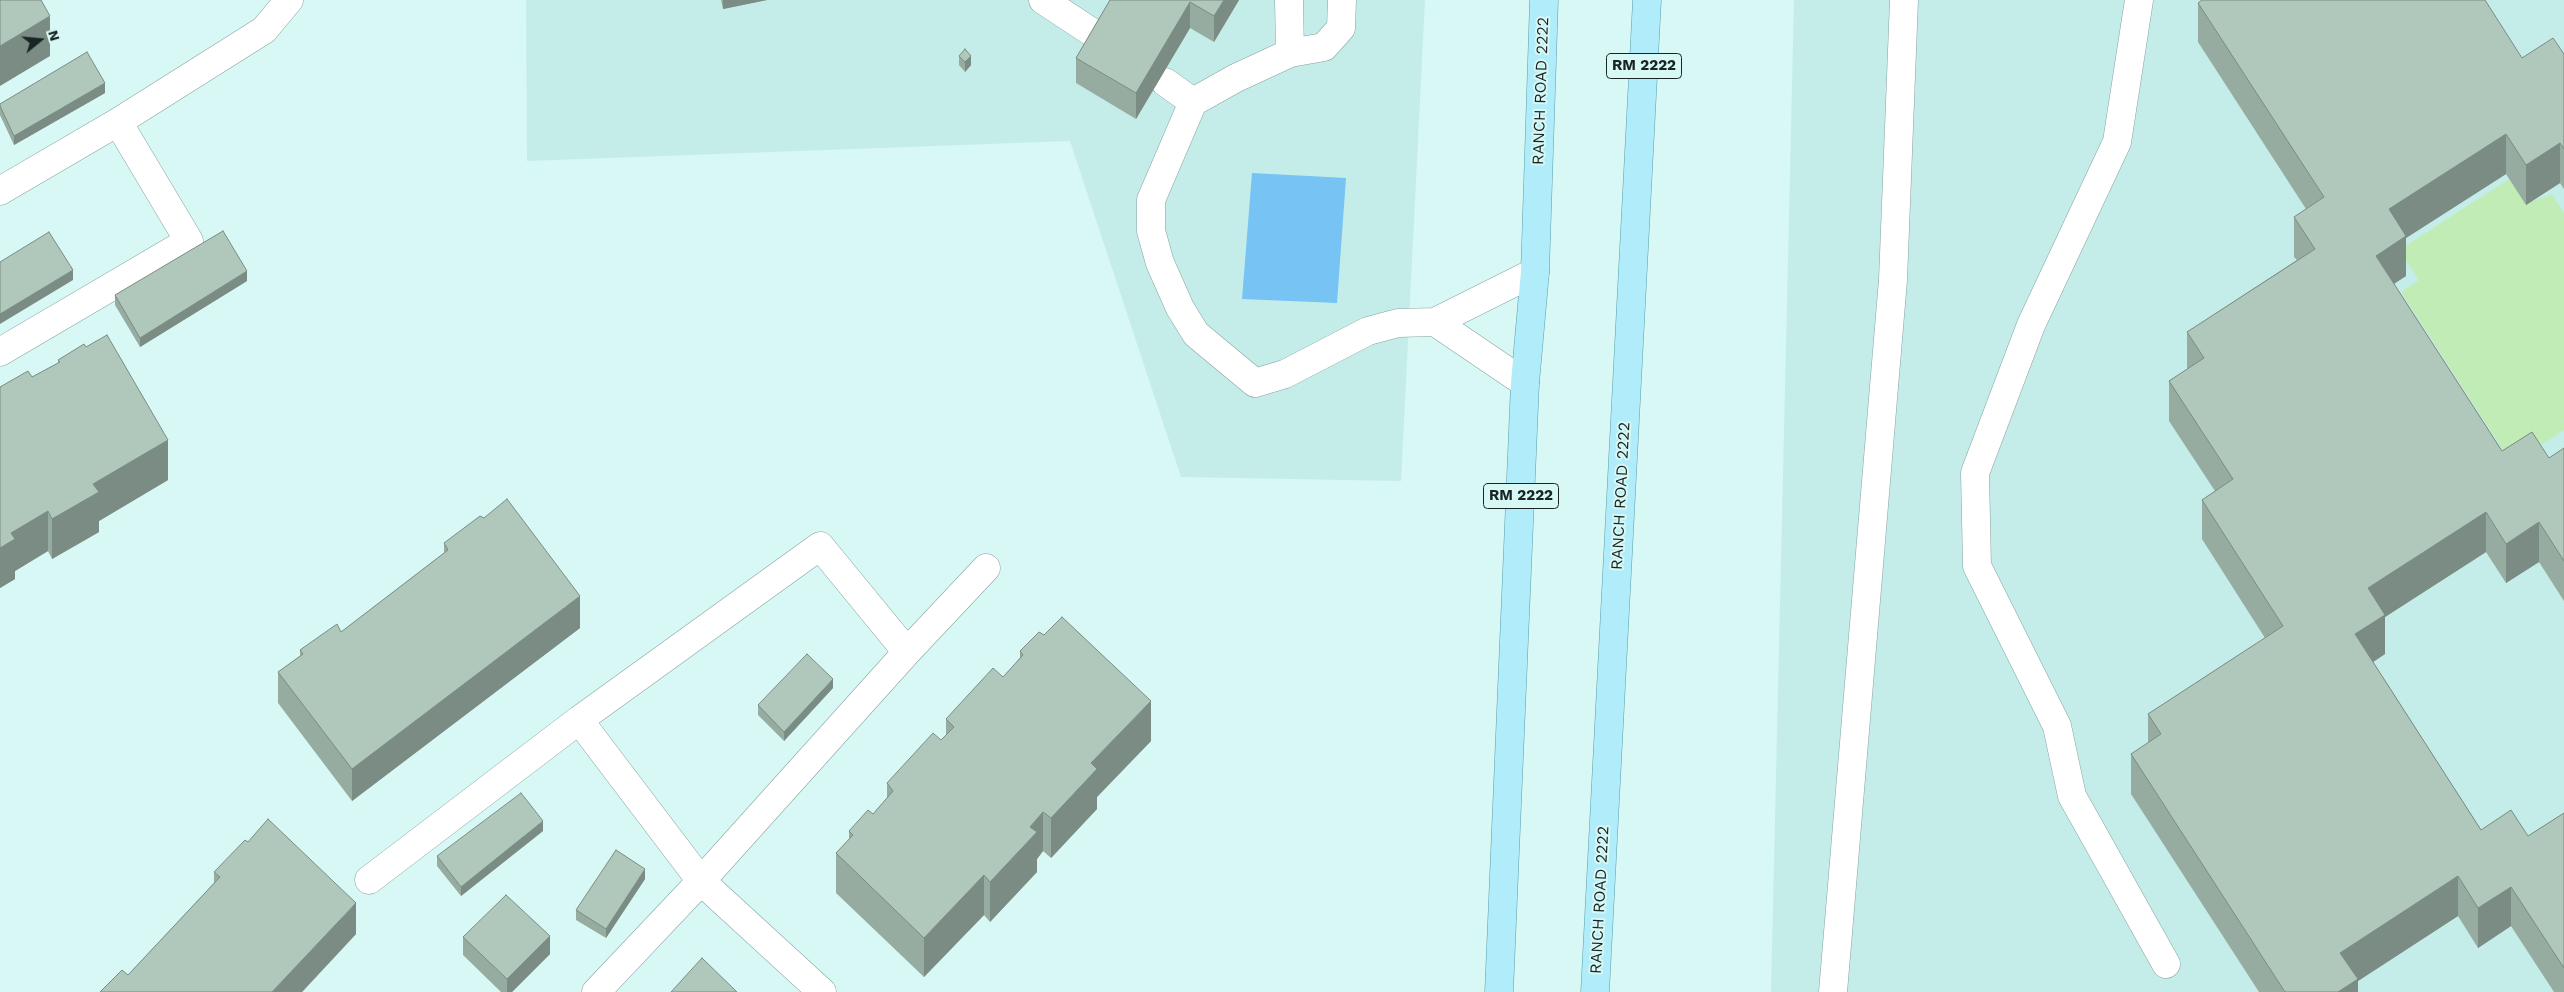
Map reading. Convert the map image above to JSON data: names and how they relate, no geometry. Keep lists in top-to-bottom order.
{
  "streets": {
    "main road": ["RM 2222", "RANCH ROAD 2222"]
  },
  "north": "right"
}
